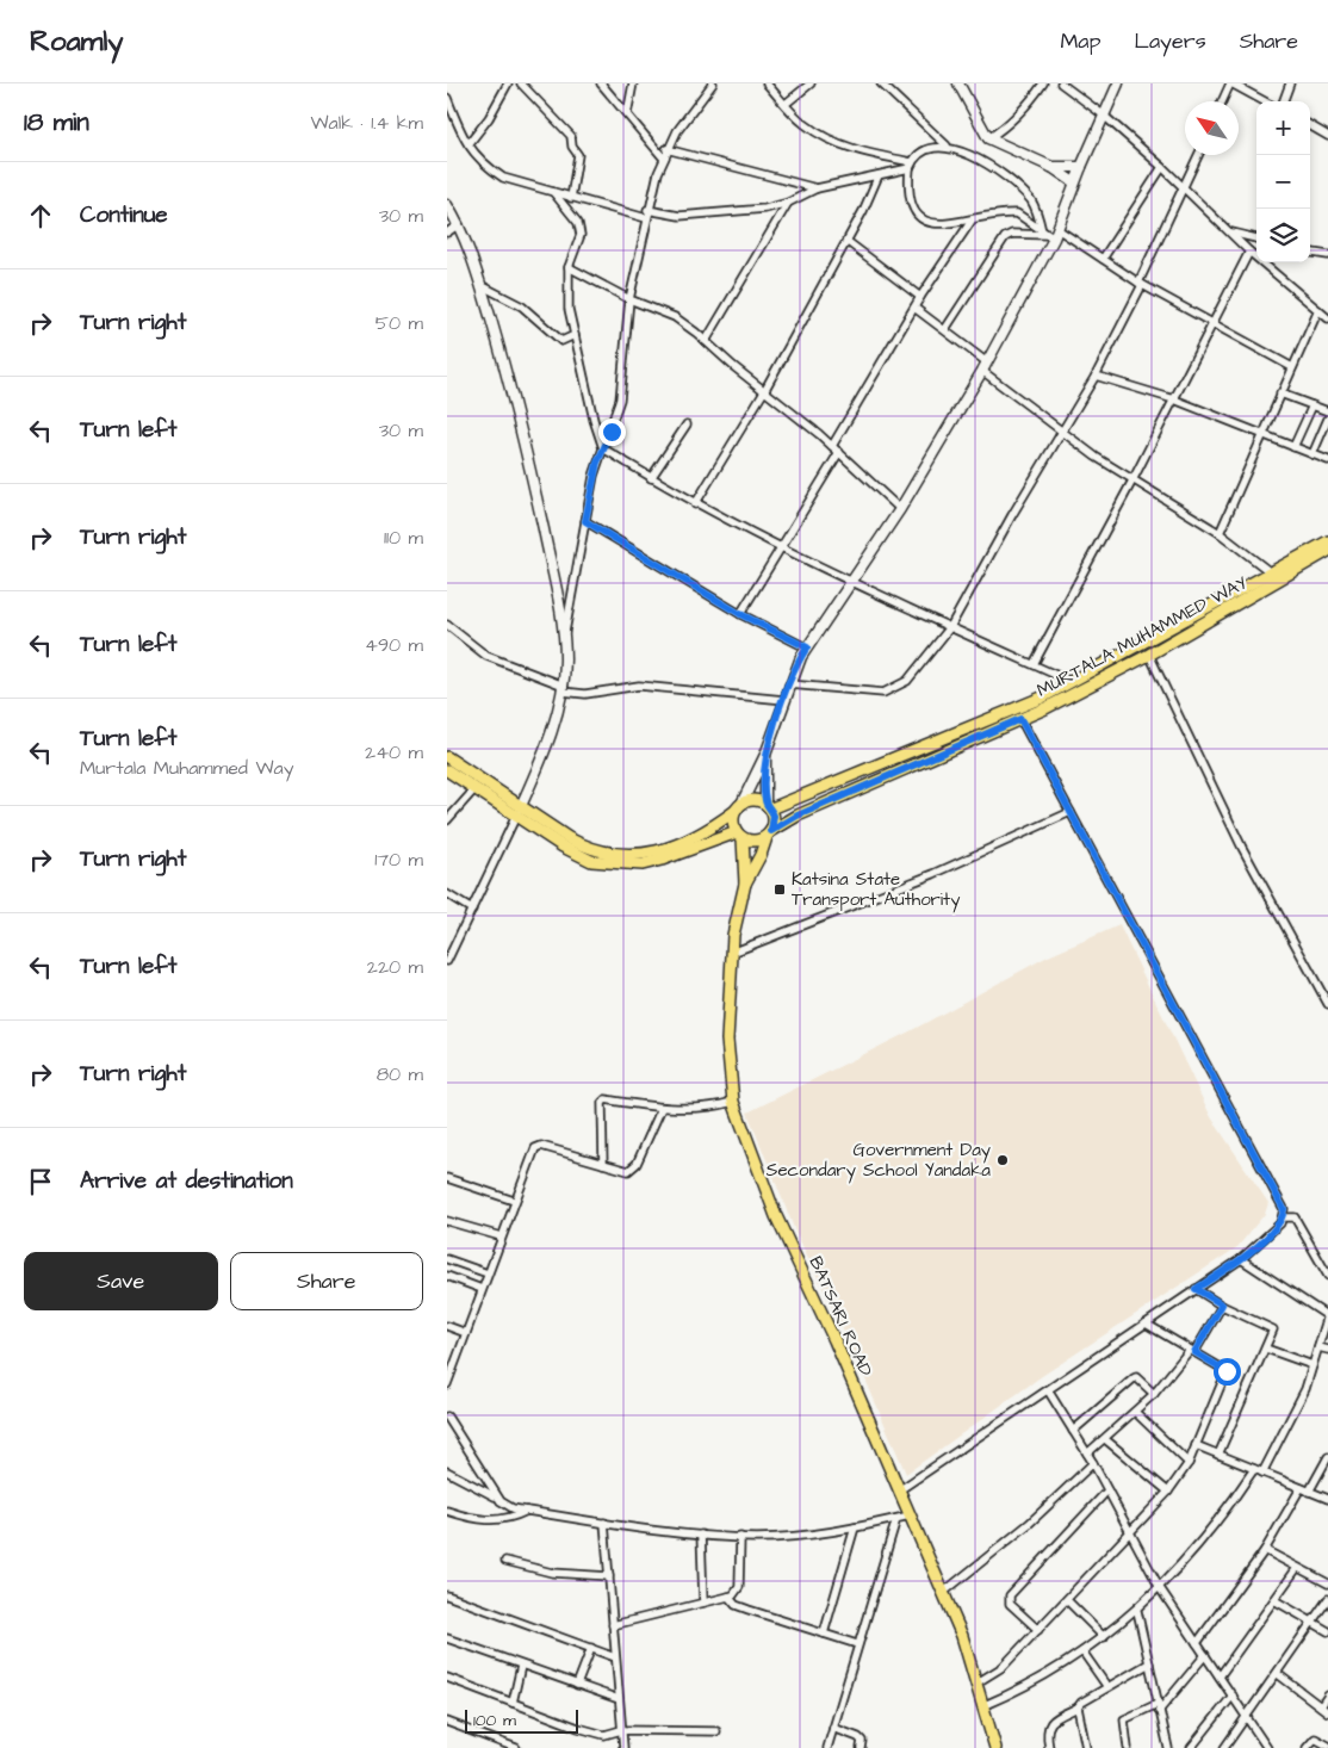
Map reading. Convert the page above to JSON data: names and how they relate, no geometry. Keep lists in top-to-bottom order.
{
  "streets": {
    "main road": ["MURTALA MUHAMMED WAY", "BATSARI ROAD"]
  },
  "places": {
    "transit": ["Katsina State Transport Authority"],
    "other": ["Government Day Secondary School Yandaka"]
  },
  "scale_bar": "100 m",
  "north": "top left",
  "page": {
    "header": "Roamly",
    "nav": ["Map", "Layers", "Share"],
    "heading": ["18 min", "Walk · 1.4 km"],
    "map_buttons": ["+", "−"],
    "list": [
      ["Continue", "30 m"],
      ["Turn right", "50 m"],
      ["Turn left", "30 m"],
      ["Turn right", "110 m"],
      ["Turn left", "490 m"],
      ["Turn left", "Murtala Muhammed Way", "240 m"],
      ["Turn right", "170 m"],
      ["Turn left", "220 m"],
      ["Turn right", "80 m"],
      "Arrive at destination"
    ],
    "buttons": ["Save", "Share"],
    "scale": "100 m"
  }
}
